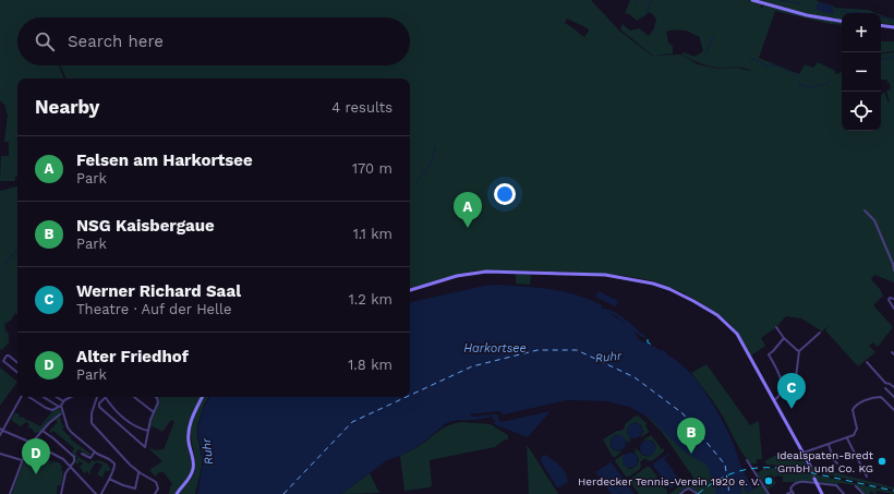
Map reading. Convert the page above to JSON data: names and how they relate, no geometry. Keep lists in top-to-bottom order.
{
  "water": ["Harkortsee", "Ruhr"],
  "places": ["Idealspaten-Bredt GmbH und Co. KG", "Herdecker Tennis-Verein 1920 e. V."],
  "page": {
    "map_buttons": ["+", "−"],
    "search": "Search here",
    "heading": ["Nearby", "4 results"],
    "list": [
      {
        "mark": "A",
        "name": "Felsen am Harkortsee",
        "note": "Park",
        "value": "170 m"
      },
      {
        "mark": "B",
        "name": "NSG Kaisbergaue",
        "note": "Park",
        "value": "1.1 km"
      },
      {
        "mark": "C",
        "name": "Werner Richard Saal",
        "note": "Theatre · Auf der Helle",
        "value": "1.2 km"
      },
      {
        "mark": "D",
        "name": "Alter Friedhof",
        "note": "Park",
        "value": "1.8 km"
      }
    ],
    "pins": [
      "A",
      "C",
      "B",
      "D"
    ]
  }
}
